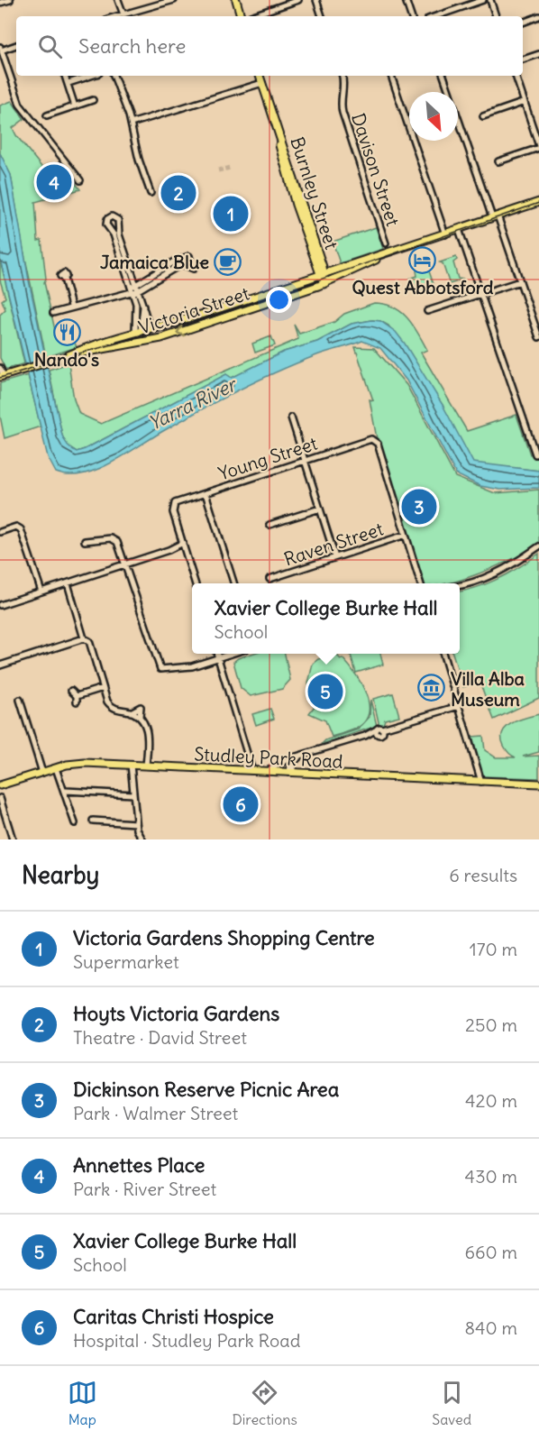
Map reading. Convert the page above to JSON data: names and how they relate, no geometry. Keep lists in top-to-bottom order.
{
  "streets": {
    "main road": ["Burnley Street", "Victoria Street", "Studley Park Road"],
    "street": ["Davison Street", "Young Street", "Raven Street"]
  },
  "crossings": [
    ["Burnley Street", "Victoria Street"],
    ["Young Street", "Raven Street"]
  ],
  "water": ["Yarra River"],
  "places": {
    "hotel": ["Quest Abbotsford"],
    "cafe": ["Jamaica Blue"],
    "restaurant": ["Nando's"],
    "museum": ["Villa Alba Museum"]
  },
  "north": "bottom right",
  "page": {
    "search": "Search here",
    "pins": [
      "4",
      "2",
      "1",
      "3",
      "5",
      "6"
    ],
    "popup": ["Xavier College Burke Hall", "School"],
    "heading": ["Nearby", "6 results"],
    "list": [
      {
        "mark": "1",
        "name": "Victoria Gardens Shopping Centre",
        "note": "Supermarket",
        "value": "170 m"
      },
      {
        "mark": "2",
        "name": "Hoyts Victoria Gardens",
        "note": "Theatre · David Street",
        "value": "250 m"
      },
      {
        "mark": "3",
        "name": "Dickinson Reserve Picnic Area",
        "note": "Park · Walmer Street",
        "value": "420 m"
      },
      {
        "mark": "4",
        "name": "Annettes Place",
        "note": "Park · River Street",
        "value": "430 m"
      },
      {
        "mark": "5",
        "name": "Xavier College Burke Hall",
        "note": "School",
        "value": "660 m"
      },
      {
        "mark": "6",
        "name": "Caritas Christi Hospice",
        "note": "Hospital · Studley Park Road",
        "value": "840 m"
      }
    ],
    "nav": ["Map", "Directions", "Saved"]
  }
}
